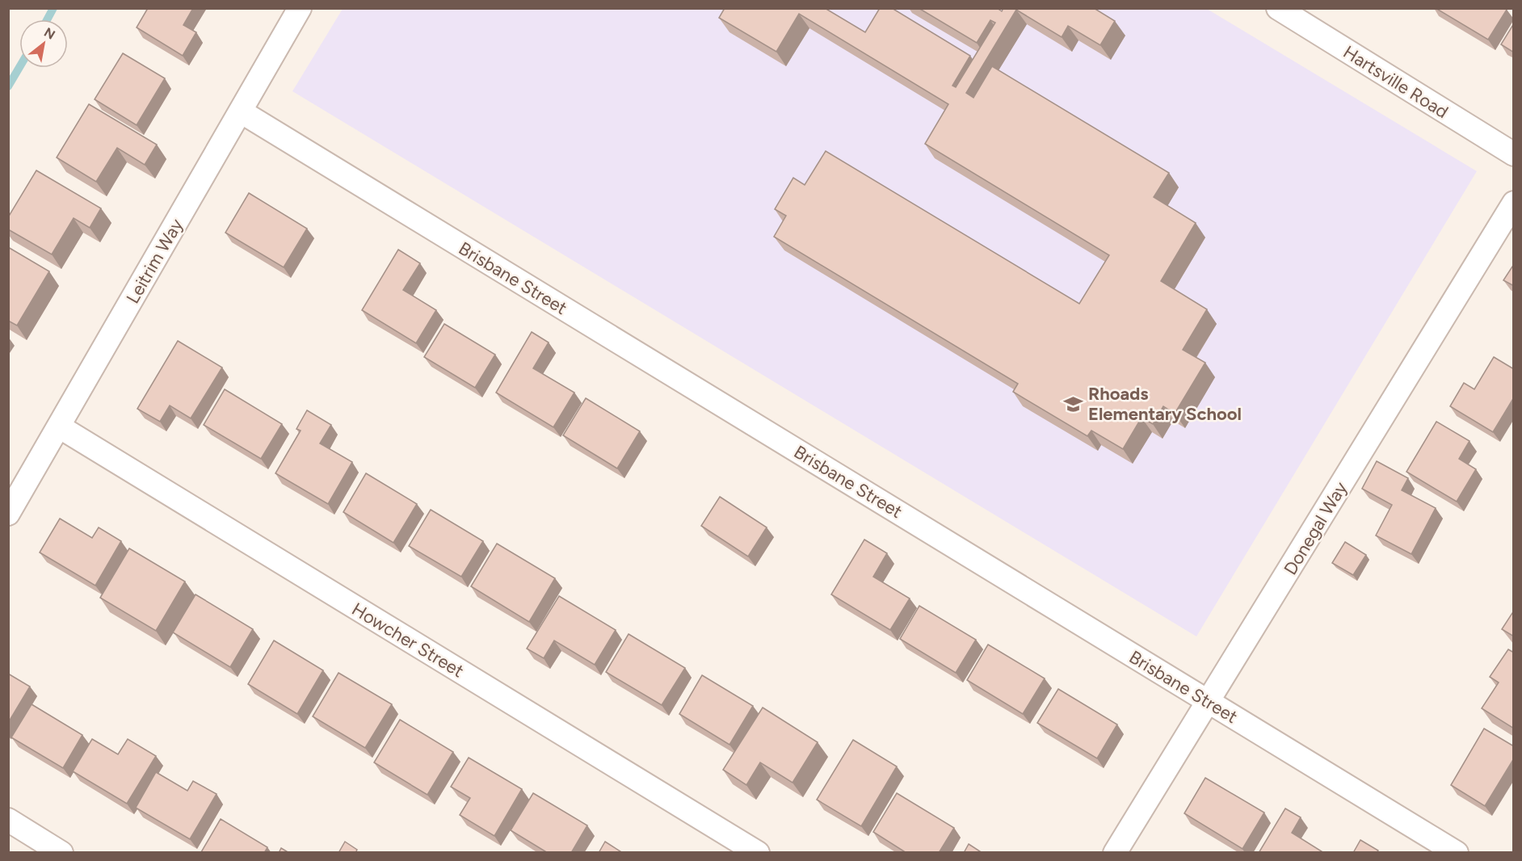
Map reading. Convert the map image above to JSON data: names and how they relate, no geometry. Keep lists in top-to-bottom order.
{
  "streets": {
    "street": [
      "Hartsville Road",
      "Leitrim Way",
      "Brisbane Street",
      "Donegal Way",
      "Howcher Street"
    ]
  },
  "crossings": [
    ["Leitrim Way", "Brisbane Street"],
    ["Leitrim Way", "Howcher Street"],
    ["Brisbane Street", "Donegal Way"]
  ],
  "places": {
    "school or university": ["Rhoads Elementary School"]
  },
  "north": "top right"
}
